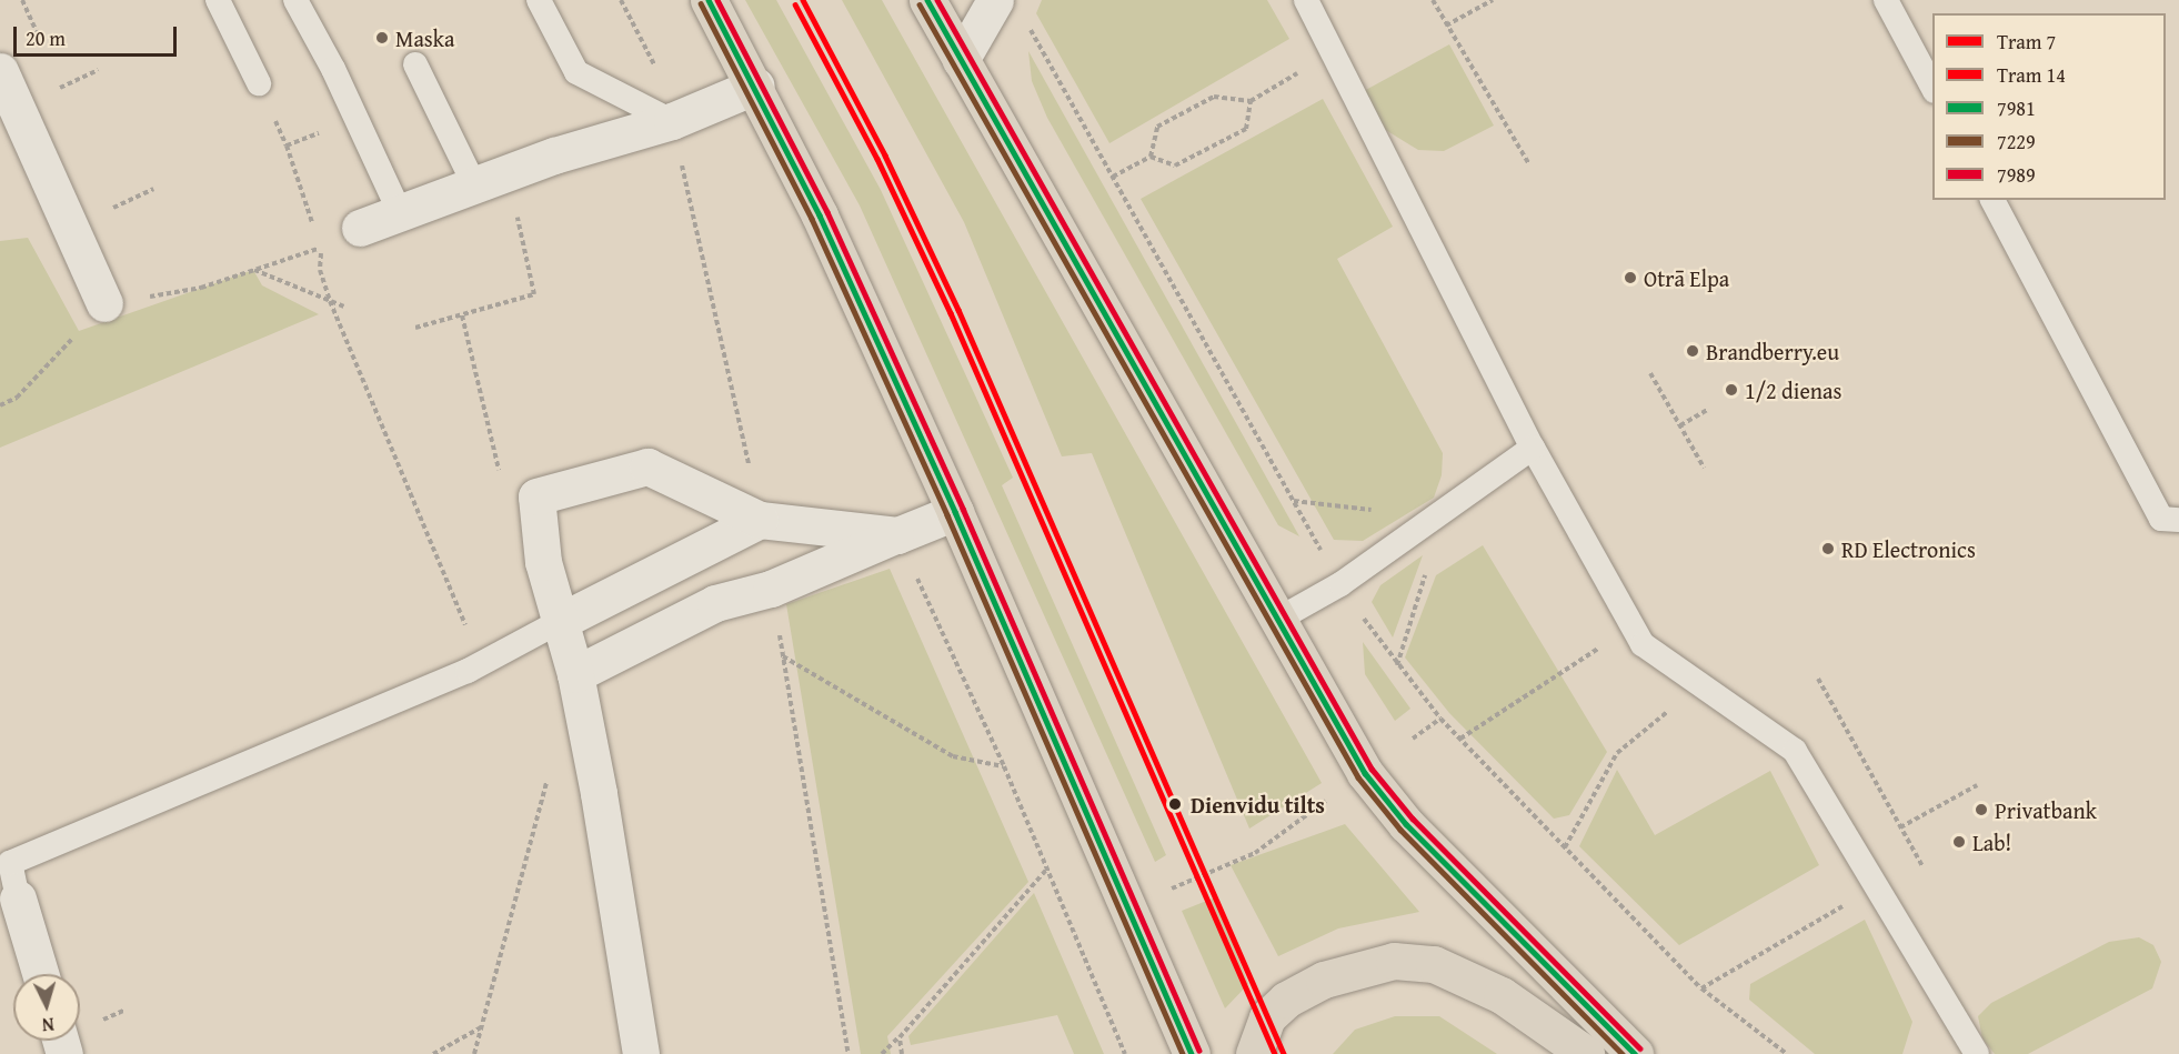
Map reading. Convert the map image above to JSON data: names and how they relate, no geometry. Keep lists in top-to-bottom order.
{
  "places": [
    "Maska",
    "Otrā Elpa",
    "Brandberry.eu",
    "1/2 dienas",
    "RD Electronics",
    "Dienvidu tilts",
    "Privatbank",
    "Lab!"
  ],
  "lines": [
    "tram line 7",
    "transit line 7981",
    "transit line 7989",
    "transit line 7229",
    "tram line 14"
  ],
  "legend": [
    "Tram 7",
    "Tram 14",
    "7981",
    "7229",
    "7989"
  ],
  "scale_bar": "20 m",
  "north": "bottom"
}
